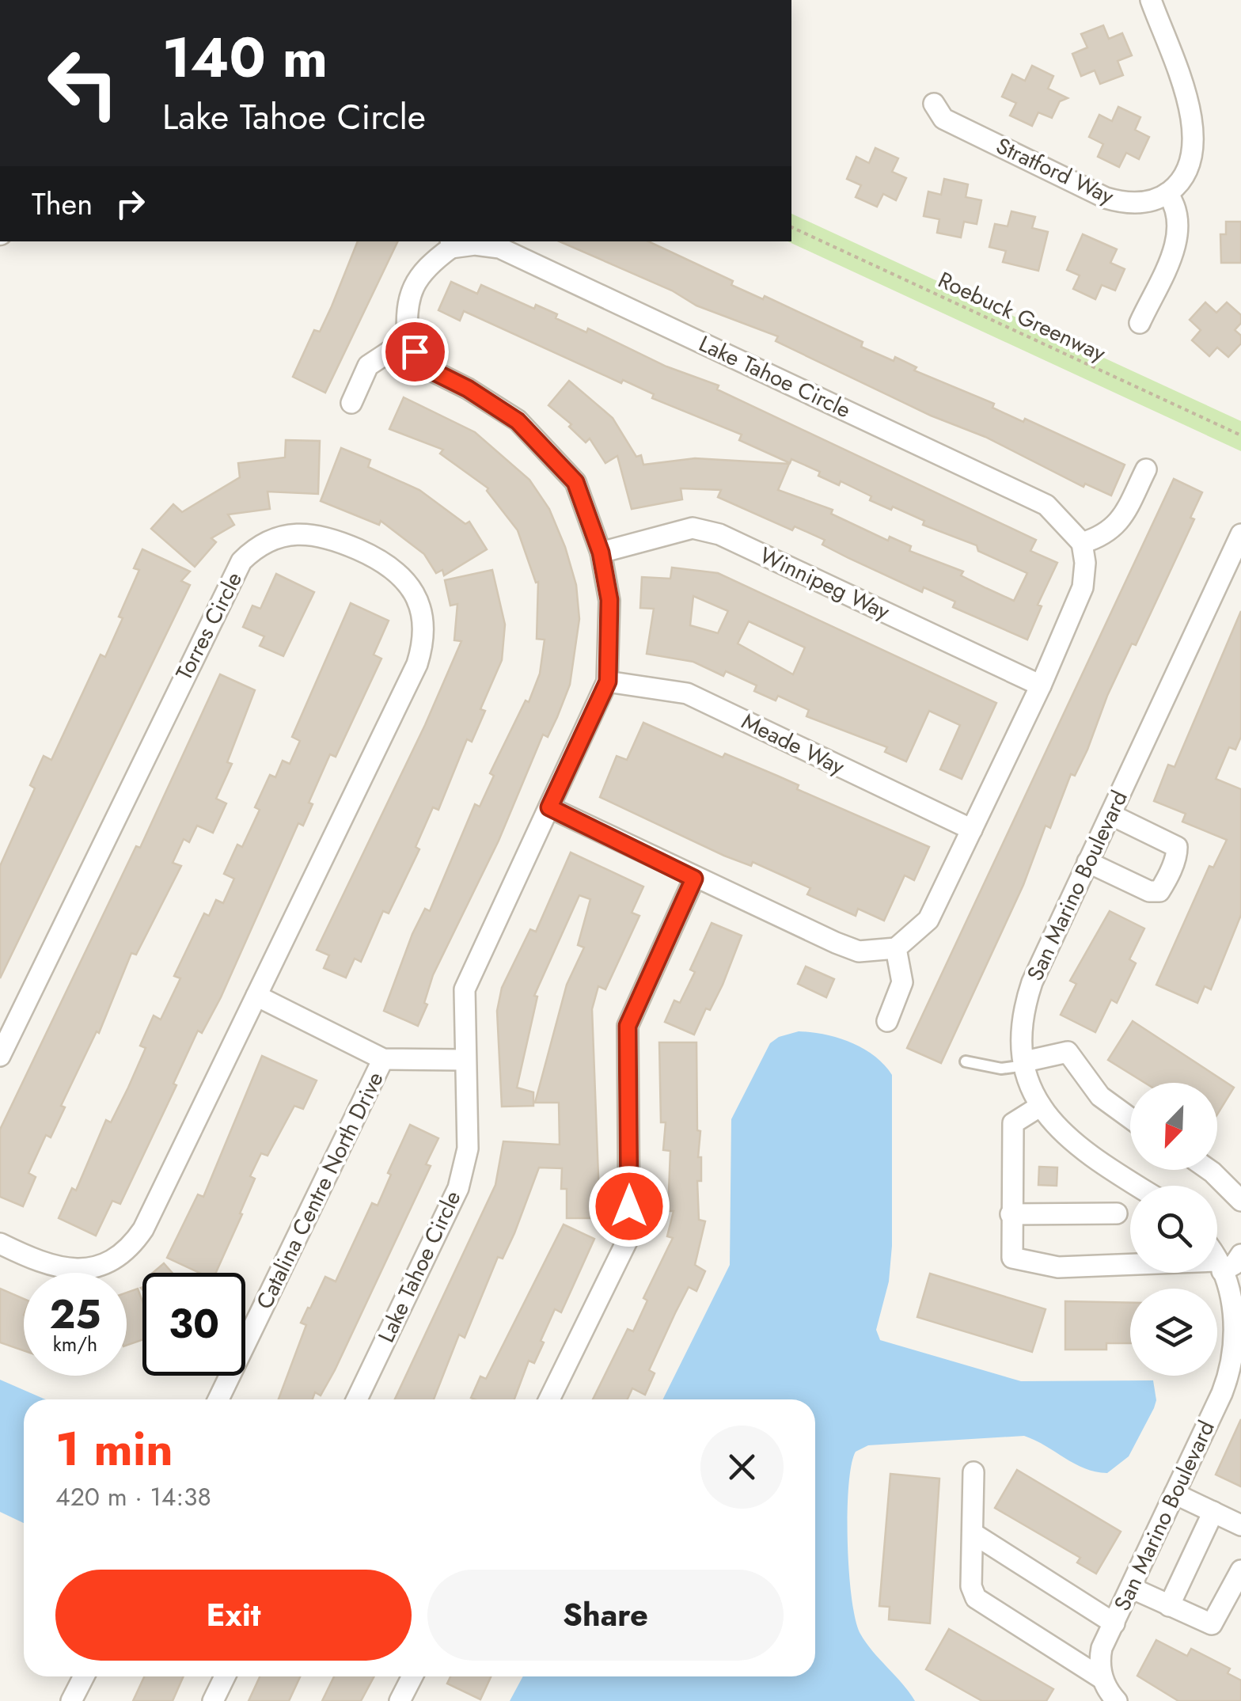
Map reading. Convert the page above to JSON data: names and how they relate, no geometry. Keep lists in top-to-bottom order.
{
  "streets": {
    "street": [
      "Stratford Way",
      "Lake Tahoe Circle",
      "Winnipeg Way",
      "Torres Circle",
      "Meade Way",
      "San Marino Boulevard",
      "Catalina Centre North Drive"
    ],
    "path": ["Roebuck Greenway"]
  },
  "crossings": [
    ["Lake Tahoe Circle", "Winnipeg Way"],
    ["Lake Tahoe Circle", "Meade Way"]
  ],
  "north": "bottom left",
  "page": {
    "turn": ["140 m", "Lake Tahoe Circle"],
    "then": "Then",
    "speed": "25 km/h",
    "limit": "30",
    "heading": ["1 min", "420 m · 14:38"],
    "buttons": ["Exit", "Share"]
  }
}
